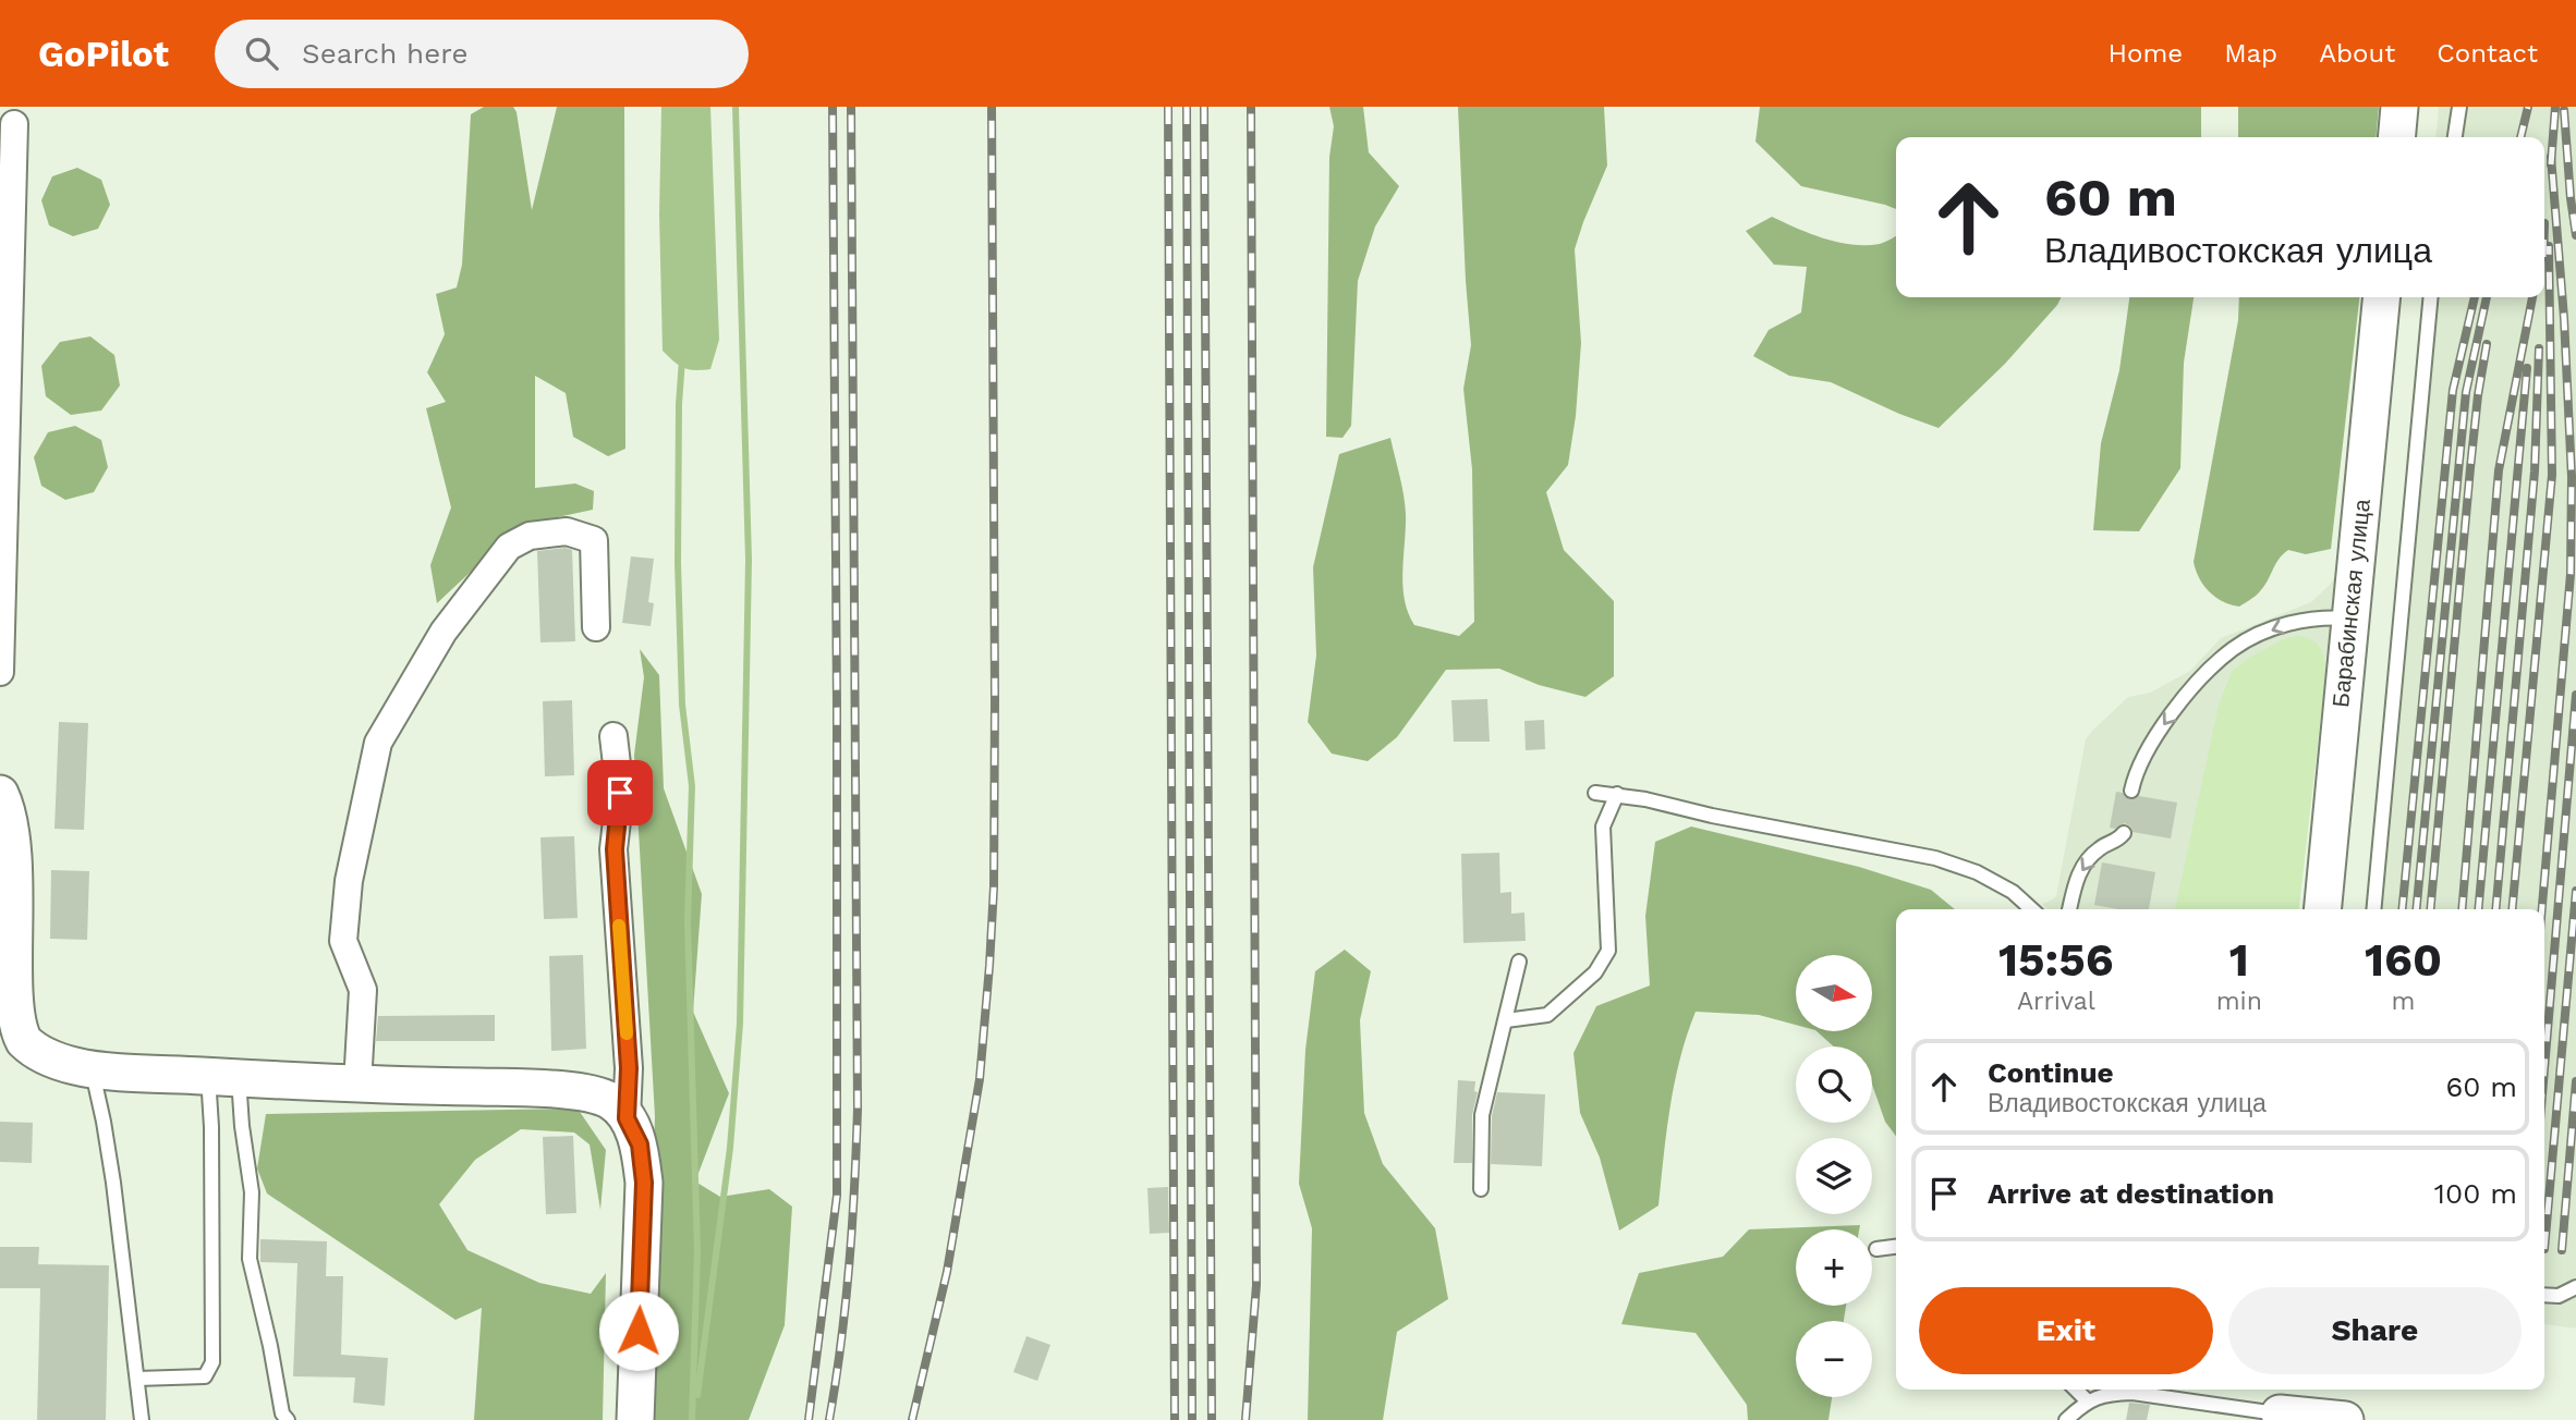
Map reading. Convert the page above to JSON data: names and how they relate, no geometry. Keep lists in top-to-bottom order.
{
  "streets": {
    "street": ["Барабинская улица"]
  },
  "north": "right",
  "page": {
    "header": "GoPilot",
    "search": "Search here",
    "nav": [
      "Home",
      "Map",
      "About",
      "Contact"
    ],
    "turn": ["60 m", "Владивостокская улица"],
    "eta": [
      "15:56",
      "Arrival",
      "1",
      "min",
      "160",
      "m"
    ],
    "map_buttons": ["+", "−"],
    "list": [
      {
        "name": "Continue",
        "note": "Владивостокская улица",
        "value": "60 m"
      },
      {
        "name": "Arrive at destination",
        "value": "100 m"
      }
    ],
    "buttons": ["Exit", "Share"]
  }
}
